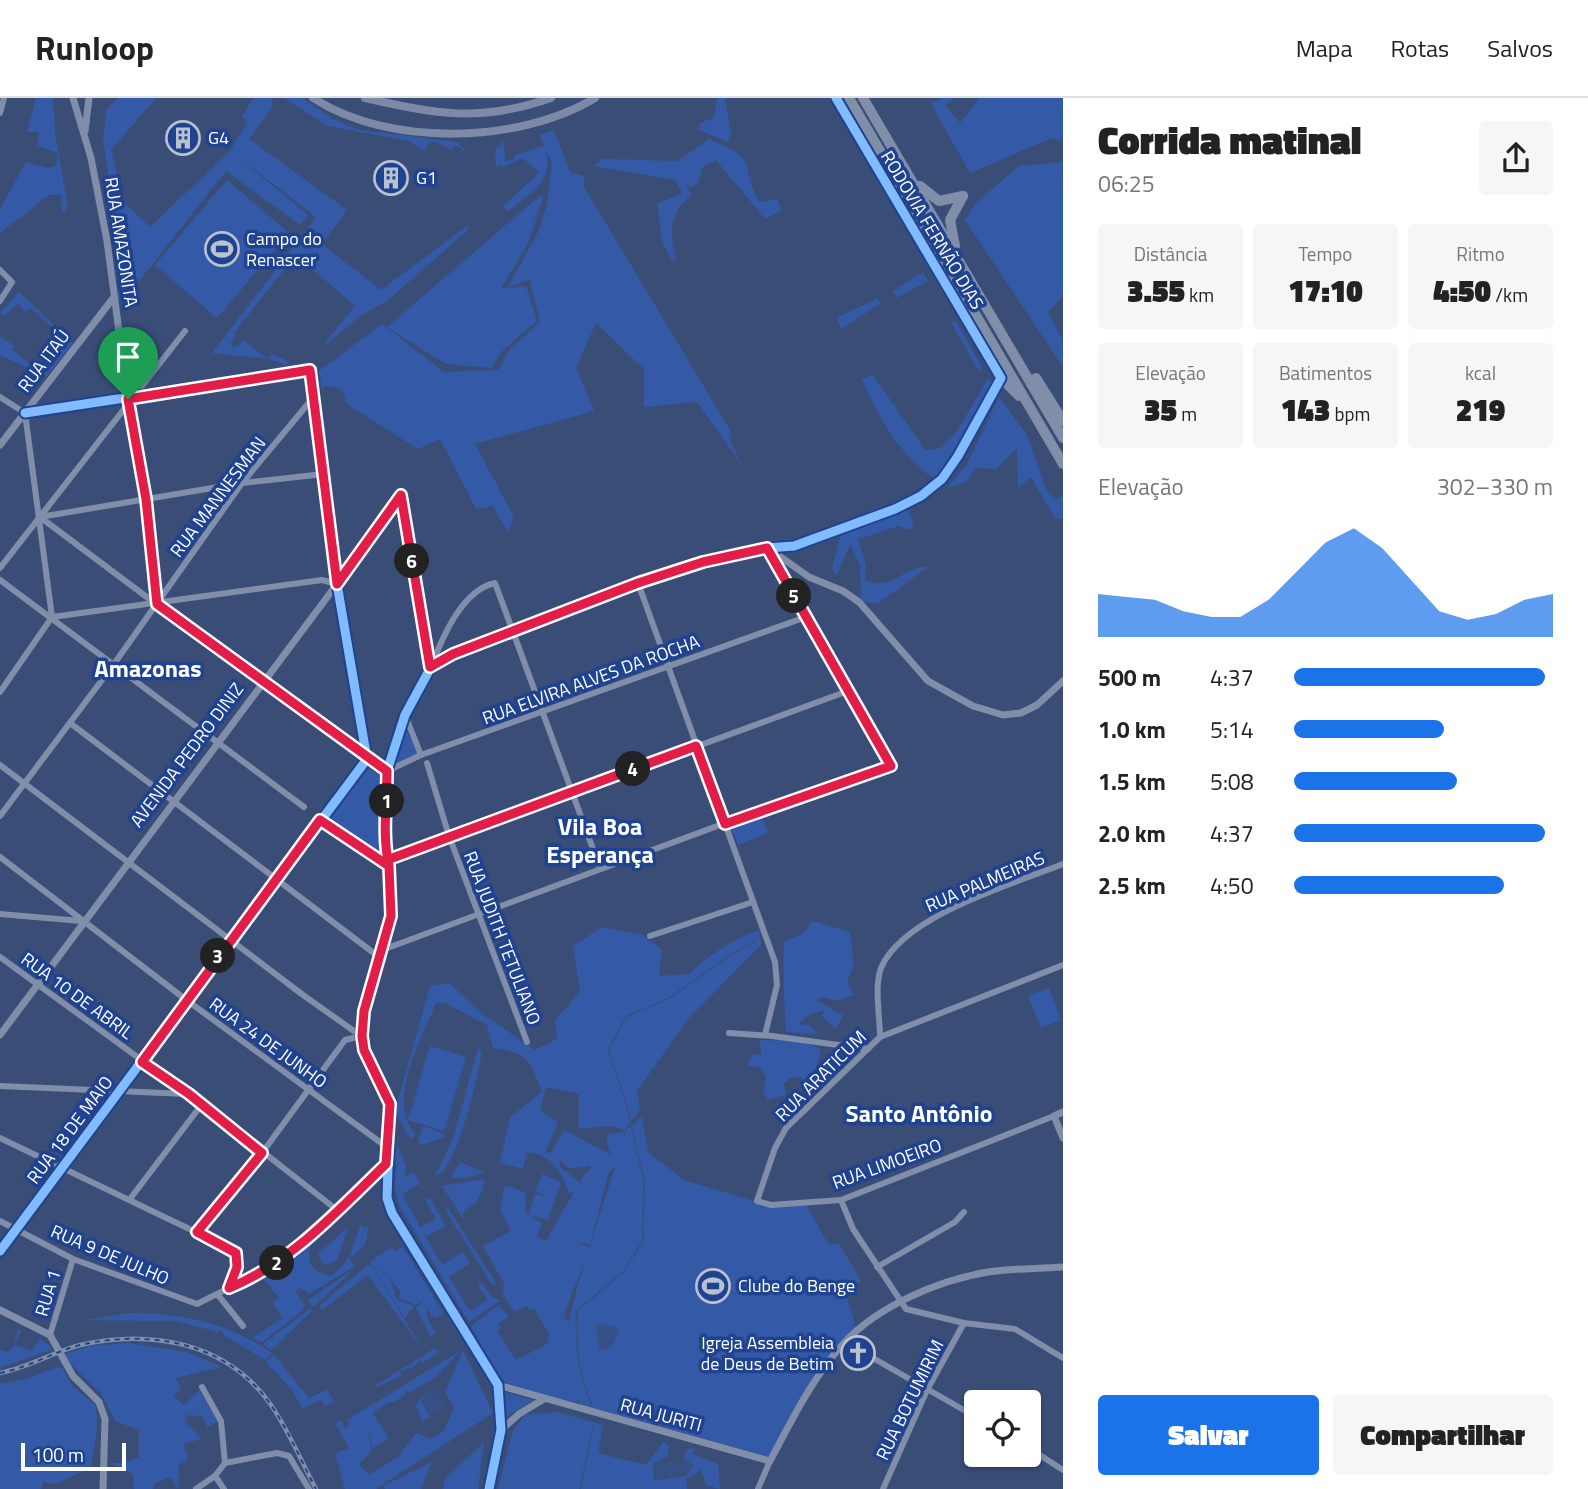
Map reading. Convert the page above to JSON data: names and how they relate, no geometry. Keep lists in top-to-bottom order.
{
  "streets": {
    "highway": ["RODOVIA FERNÃO DIAS"],
    "street": [
      "RUA AMAZONITA",
      "RUA ITAÚ",
      "RUA MANNESMAN",
      "RUA ELVIRA ALVES DA ROCHA",
      "AVENIDA PEDRO DINIZ",
      "RUA PALMEIRAS",
      "RUA JUDITH TETULIANO",
      "RUA 10 DE ABRIL",
      "RUA 24 DE JUNHO",
      "RUA ARATICUM",
      "RUA 18 DE MAIO",
      "RUA LIMOEIRO",
      "RUA 9 DE JULHO",
      "RUA 1",
      "RUA BOTUMIRIM",
      "RUA JURITI"
    ]
  },
  "crossings": [
    ["RUA AMAZONITA", "RUA ITAÚ"],
    ["RUA AMAZONITA", "RUA MANNESMAN"],
    ["AVENIDA PEDRO DINIZ", "RUA 10 DE ABRIL"],
    ["AVENIDA PEDRO DINIZ", "RUA 24 DE JUNHO"],
    ["RUA PALMEIRAS", "RUA ARATICUM"],
    ["RUA 10 DE ABRIL", "RUA 18 DE MAIO"],
    ["RUA 24 DE JUNHO", "RUA 18 DE MAIO"],
    ["RUA ARATICUM", "RUA LIMOEIRO"],
    ["RUA 18 DE MAIO", "RUA 9 DE JULHO"],
    ["RUA 9 DE JULHO", "RUA 1"]
  ],
  "districts": ["Amazonas", "Vila Boa Esperança", "Santo Antônio"],
  "places": {
    "building": ["G4", "G1"],
    "sports": ["Campo do Renascer", "Clube do Benge"],
    "church": ["Igreja Assembleia de Deus de Betim"]
  },
  "scale_bar": "100 m",
  "page": {
    "header": "Runloop",
    "nav": ["Mapa", "Rotas", "Salvos"],
    "heading": ["Corrida matinal", "06:25"],
    "stats": [
      ["Distância", "3.55 km"],
      ["Tempo", "17:10"],
      ["Ritmo", "4:50 /km"],
      ["Elevação", "35 m"],
      ["Batimentos", "143 bpm"],
      ["kcal", "219"]
    ],
    "chart": ["Elevação", "302–330 m"],
    "pins": [
      "6",
      "5",
      "4",
      "1",
      "3",
      "2"
    ],
    "list": [
      {
        "name": "500 m",
        "note": "4:37"
      },
      {
        "name": "1.0 km",
        "note": "5:14"
      },
      {
        "name": "1.5 km",
        "note": "5:08"
      },
      {
        "name": "2.0 km",
        "note": "4:37"
      },
      {
        "name": "2.5 km",
        "note": "4:50"
      }
    ],
    "buttons": ["Salvar", "Compartilhar"],
    "scale": "100 m"
  }
}
